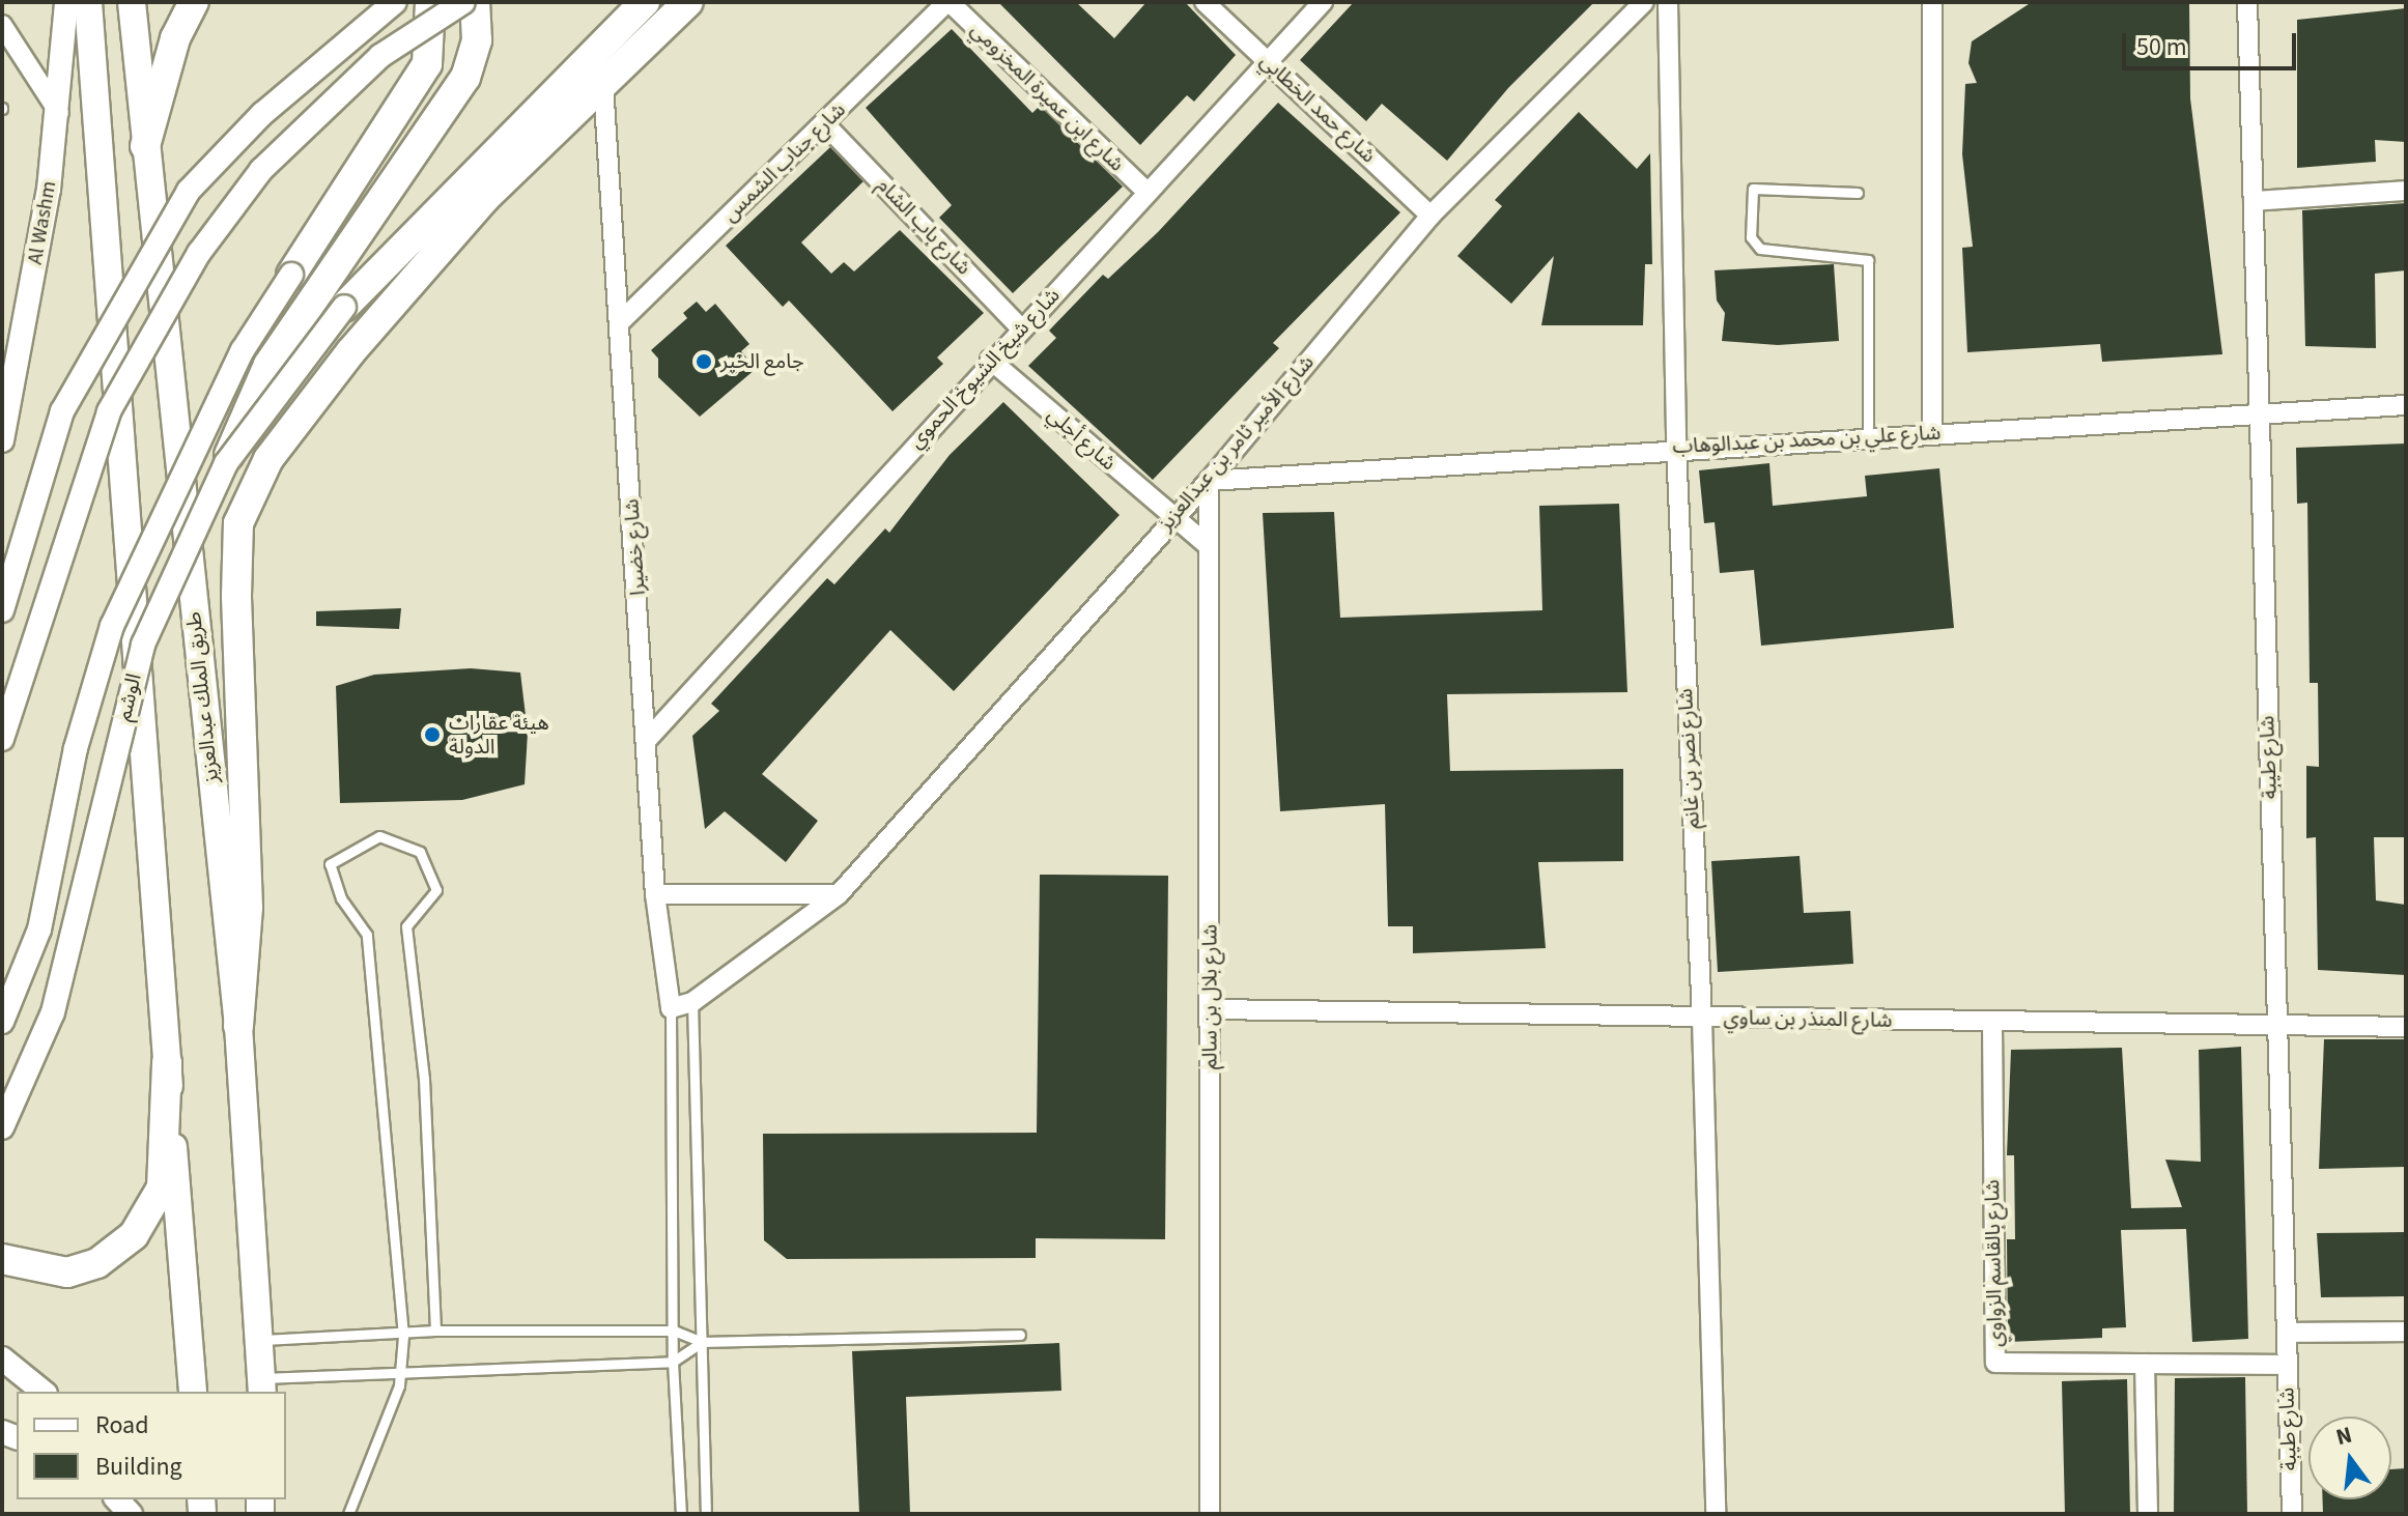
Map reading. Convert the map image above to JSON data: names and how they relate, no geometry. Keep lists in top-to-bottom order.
{
  "streets": {
    "main road": ["طريق الملك عبدالعزيز"],
    "street": [
      "شارع ابن عميرة المخزومي",
      "شارع حمد الخطابي",
      "شارع جناب الشمس",
      "Al Washm",
      "شارع باب الشام",
      "شارع شيخ الشيوخ الحموي",
      "شارع أجلي",
      "شارع علي بن محمد بن عبدالوهاب",
      "شارع الأمير ثامر بن عبدالعزيز",
      "شارع خضيرا",
      "الوشم",
      "شارع طيبة",
      "شارع نصر بن غانم",
      "شارع بلال بن سالم",
      "شارع المنذر بن ساوي",
      "شارع بالقاسم الزواوي"
    ]
  },
  "crossings": [
    ["شارع ابن عميرة المخزومي", "شارع جناب الشمس"],
    ["شارع ابن عميرة المخزومي", "شارع شيخ الشيوخ الحموي"],
    ["شارع حمد الخطابي", "شارع شيخ الشيوخ الحموي"],
    ["شارع حمد الخطابي", "شارع الأمير ثامر بن عبدالعزيز"],
    ["شارع جناب الشمس", "شارع باب الشام"],
    ["شارع جناب الشمس", "شارع خضيرا"],
    ["شارع باب الشام", "شارع شيخ الشيوخ الحموي"],
    ["شارع شيخ الشيوخ الحموي", "شارع أجلي"],
    ["شارع شيخ الشيوخ الحموي", "شارع خضيرا"],
    ["شارع أجلي", "شارع الأمير ثامر بن عبدالعزيز"],
    ["شارع أجلي", "شارع بلال بن سالم"],
    ["شارع علي بن محمد بن عبدالوهاب", "شارع الأمير ثامر بن عبدالعزيز"],
    ["شارع علي بن محمد بن عبدالوهاب", "شارع طيبة"],
    ["شارع علي بن محمد بن عبدالوهاب", "شارع نصر بن غانم"],
    ["شارع علي بن محمد بن عبدالوهاب", "شارع بلال بن سالم"],
    ["شارع الأمير ثامر بن عبدالعزيز", "شارع خضيرا"],
    ["شارع الأمير ثامر بن عبدالعزيز", "شارع بلال بن سالم"],
    ["شارع طيبة", "شارع المنذر بن ساوي"],
    ["شارع طيبة", "شارع بالقاسم الزواوي"],
    ["شارع نصر بن غانم", "شارع المنذر بن ساوي"],
    ["شارع بلال بن سالم", "شارع المنذر بن ساوي"],
    ["شارع المنذر بن ساوي", "شارع بالقاسم الزواوي"]
  ],
  "places": ["جامع الخير", "هيئة عقارات الدولة"],
  "legend": ["Road", "Building"],
  "scale_bar": "50 m",
  "north": "top"
}
